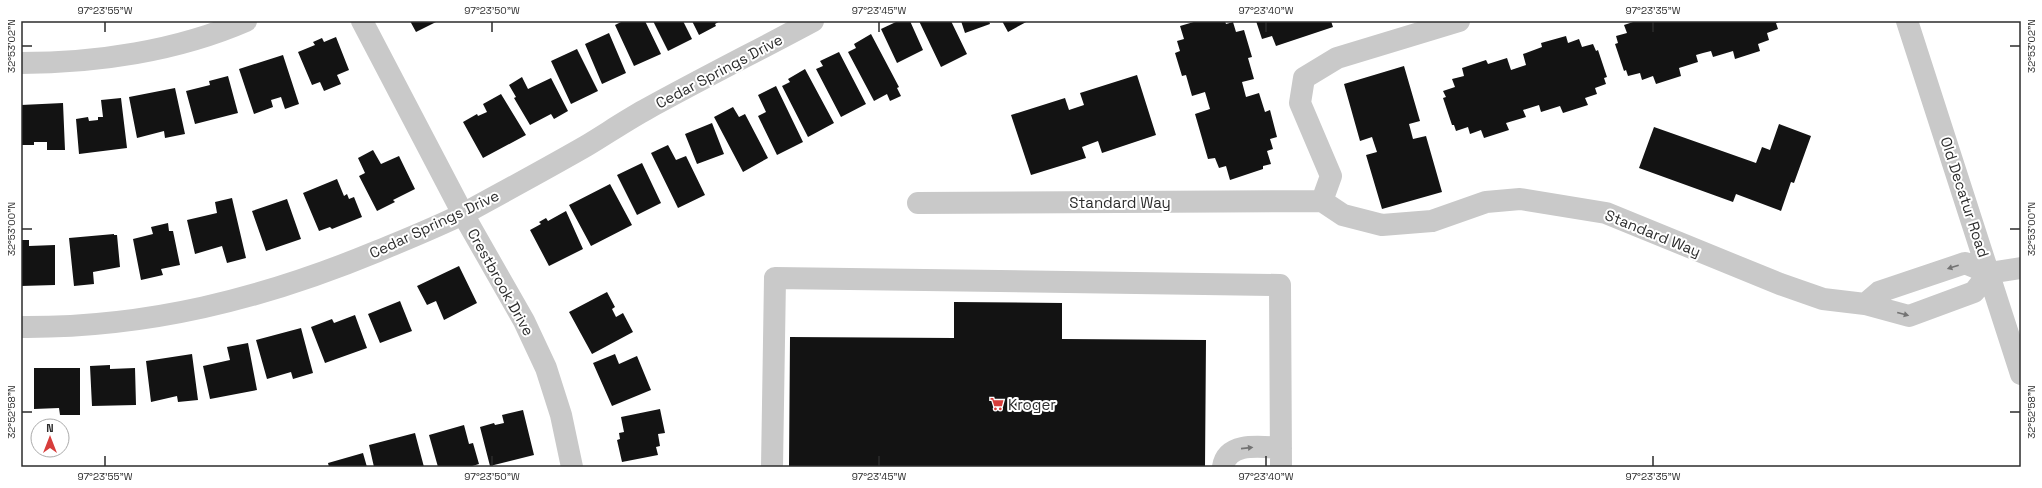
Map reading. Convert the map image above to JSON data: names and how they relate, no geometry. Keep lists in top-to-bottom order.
{
  "streets": {
    "street": [
      "Cedar Springs Drive",
      "Old Decatur Road",
      "Standard Way",
      "Crestbrook Drive"
    ]
  },
  "crossings": [
    ["Cedar Springs Drive", "Crestbrook Drive"],
    ["Old Decatur Road", "Standard Way"]
  ],
  "places": {
    "supermarket": ["Kroger"]
  },
  "north": "top",
  "coordinates": [
    "97°23'55\"W",
    "97°23'50\"W",
    "97°23'45\"W",
    "97°23'40\"W",
    "97°23'35\"W",
    "32°53'02\"N",
    "32°53'00\"N",
    "32°52'58\"N"
  ]
}
